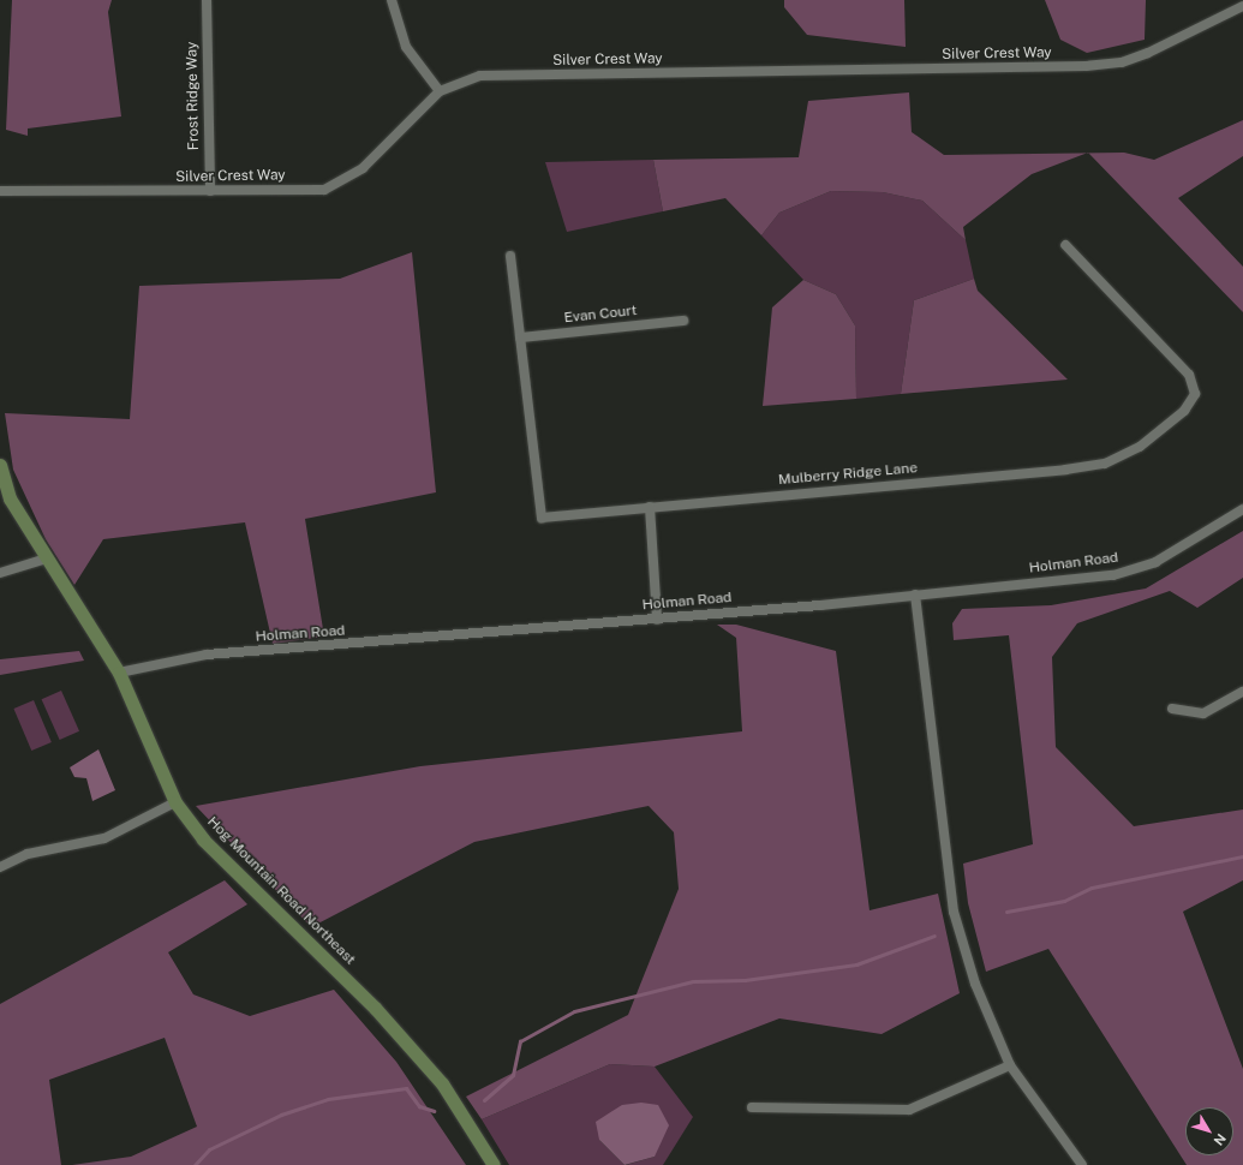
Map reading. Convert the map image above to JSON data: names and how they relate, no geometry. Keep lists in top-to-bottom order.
{
  "streets": {
    "street": [
      "Silver Crest Way",
      "Frost Ridge Way",
      "Evan Court",
      "Mulberry Ridge Lane",
      "Holman Road",
      "Hog Mountain Road Northeast"
    ]
  },
  "crossings": [
    ["Silver Crest Way", "Frost Ridge Way"],
    ["Evan Court", "Mulberry Ridge Lane"],
    ["Holman Road", "Hog Mountain Road Northeast"]
  ],
  "north": "bottom right"
}
